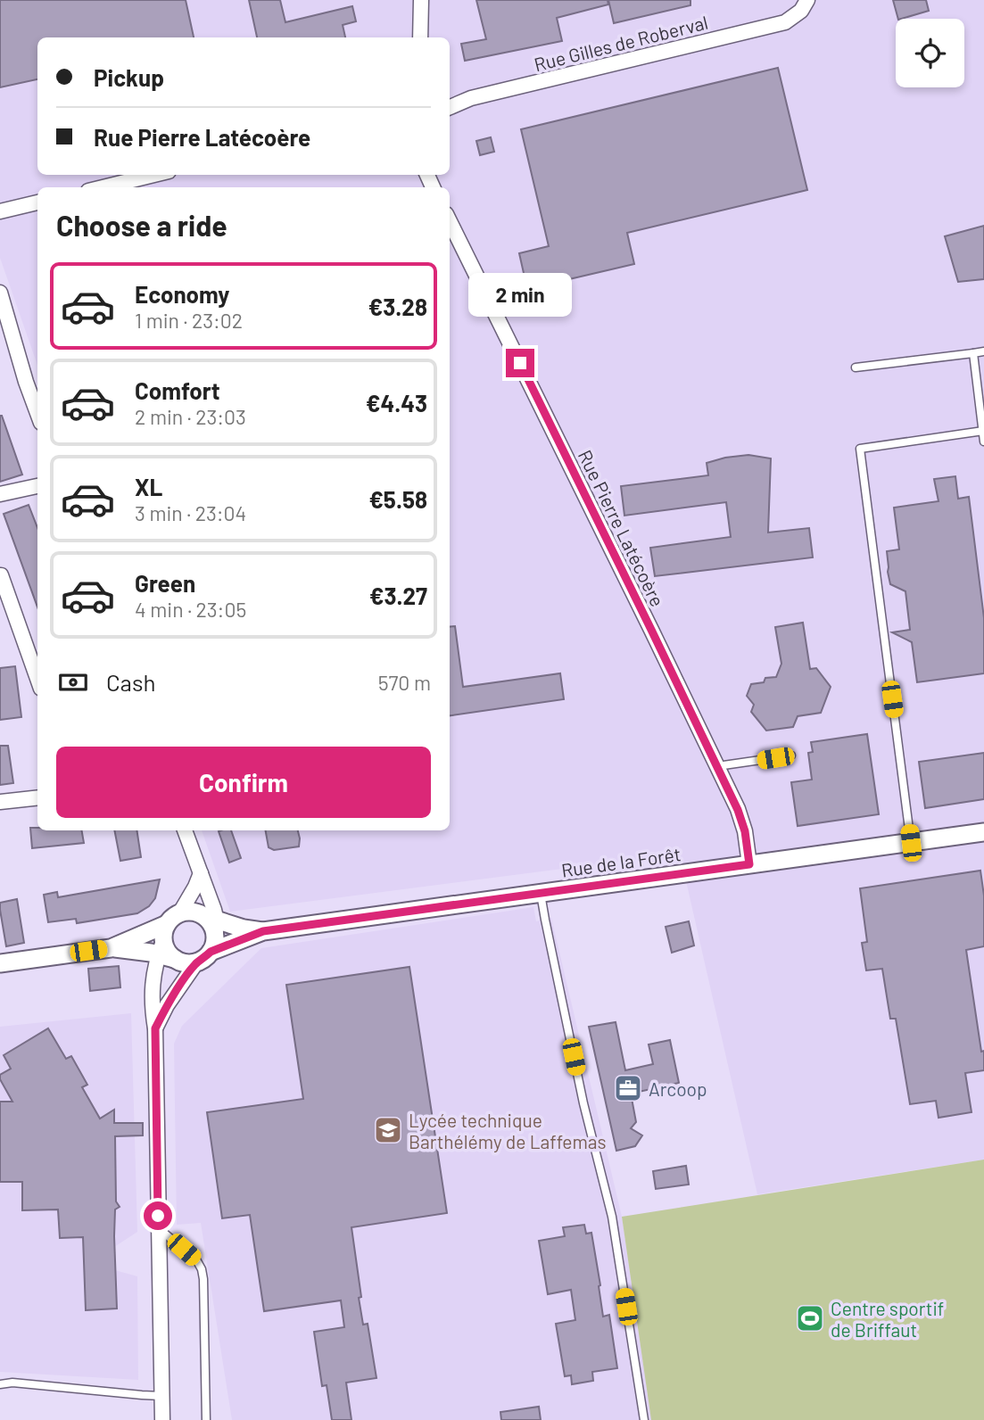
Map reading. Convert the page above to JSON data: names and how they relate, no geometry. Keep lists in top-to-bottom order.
{
  "streets": {
    "street": ["Rue Gilles de Roberval", "Rue Pierre Latécoère", "Rue de la Forêt"]
  },
  "crossings": [
    ["Rue Pierre Latécoère", "Rue de la Forêt"]
  ],
  "places": {
    "office": ["Arcoop"],
    "school or university": ["Lycée technique Barthélémy de Laffemas"],
    "sports": ["Centre sportif de Briffaut"]
  },
  "page": {
    "banner": ["Pickup", "Rue Pierre Latécoère"],
    "heading": "Choose a ride",
    "list": [
      {
        "name": "Economy",
        "note": "1 min · 23:02",
        "value": "€3.28"
      },
      {
        "name": "Comfort",
        "note": "2 min · 23:03",
        "value": "€4.43"
      },
      {
        "name": "XL",
        "note": "3 min · 23:04",
        "value": "€5.58"
      },
      {
        "name": "Green",
        "note": "4 min · 23:05",
        "value": "€3.27"
      }
    ],
    "bubble": "2 min",
    "pay": ["Cash", "570 m"],
    "buttons": "Confirm"
  }
}
